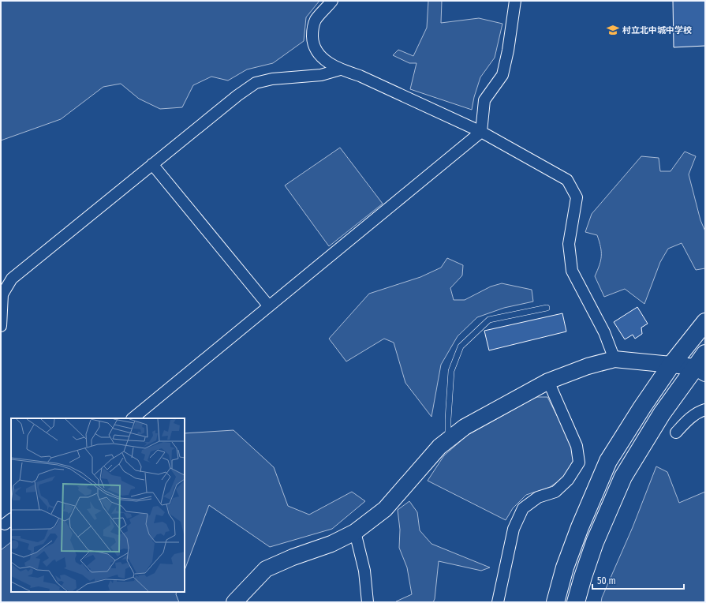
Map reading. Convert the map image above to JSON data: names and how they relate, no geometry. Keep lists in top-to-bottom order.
{
  "places": {
    "school or university": ["村立北中城中学校"]
  },
  "scale_bar": "50 m"
}
